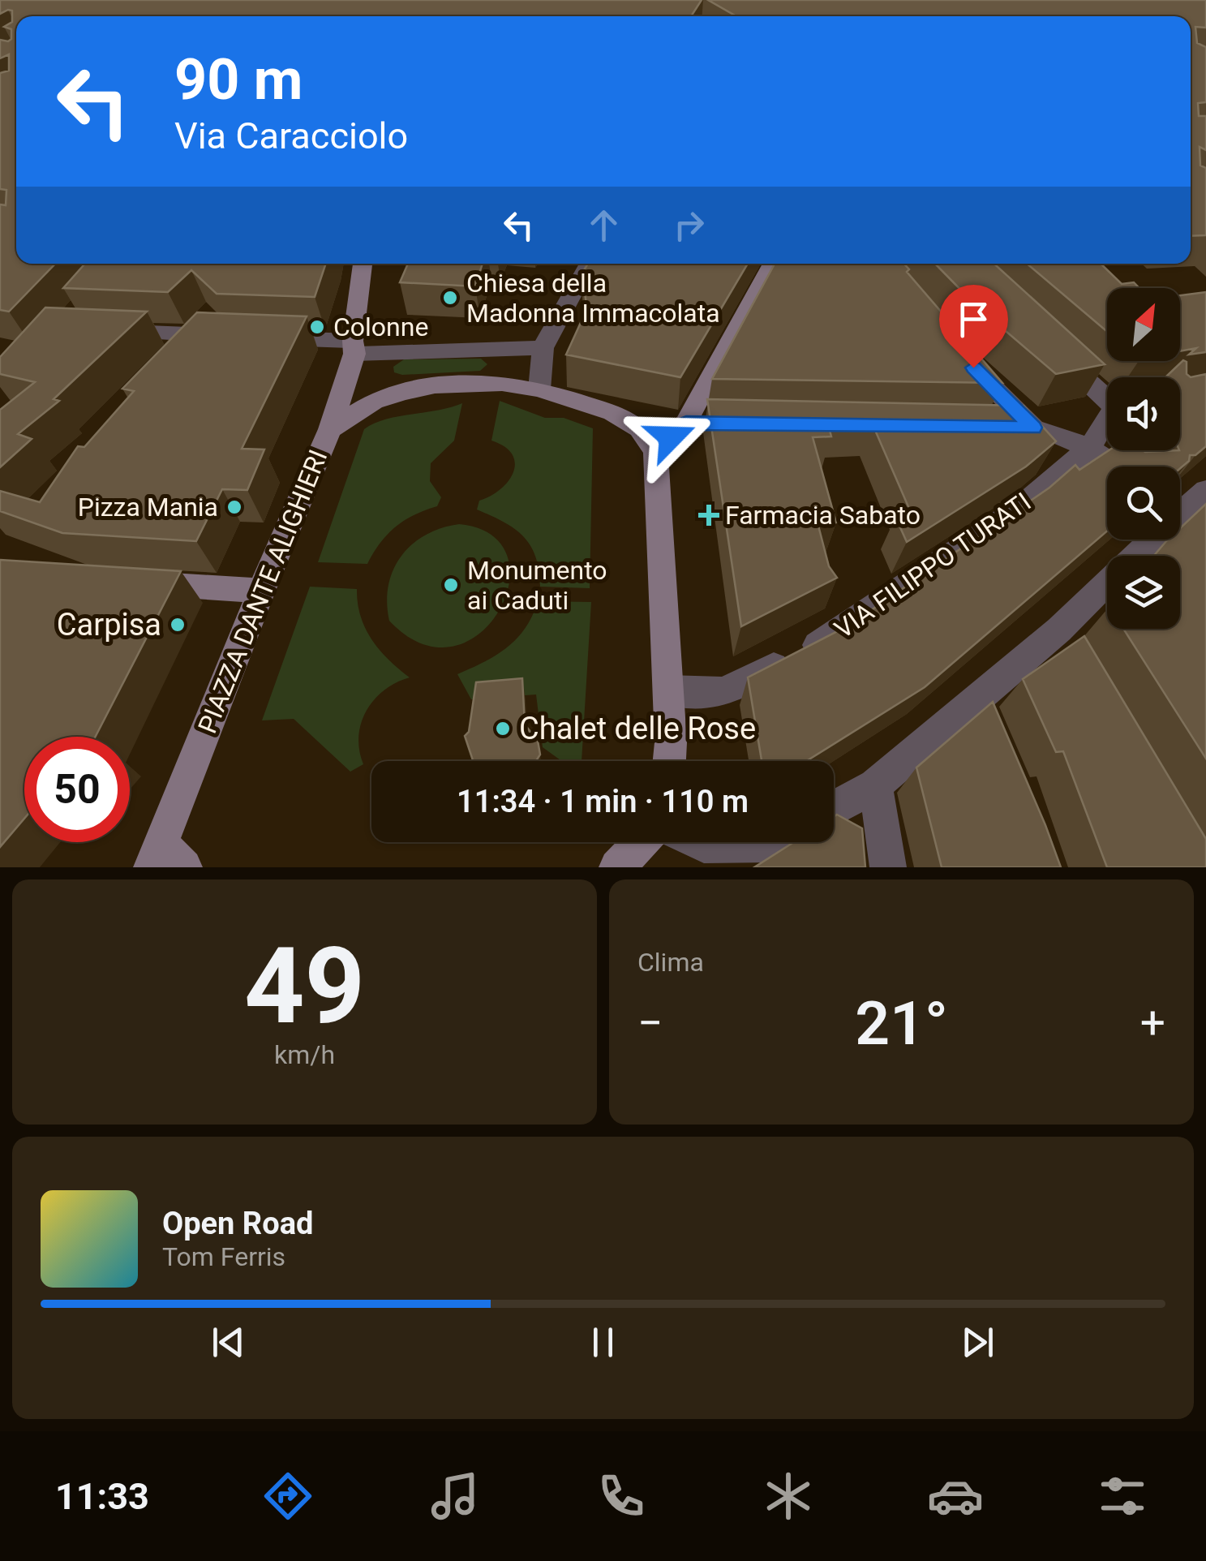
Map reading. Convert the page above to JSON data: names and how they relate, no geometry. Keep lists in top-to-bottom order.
{
  "streets": {
    "main road": ["PIAZZA DANTE ALIGHIERI"],
    "street": ["VIA FILIPPO TURATI"]
  },
  "places": {
    "other": [
      "Chiesa della Madonna Immacolata",
      "Colonne",
      "Pizza Mania",
      "Monumento ai Caduti",
      "Carpisa",
      "Chalet delle Rose"
    ],
    "health": ["Farmacia Sabato"]
  },
  "north": "top right",
  "page": {
    "turn": ["90 m", "Via Caracciolo"],
    "limit": "50",
    "trip": "11:34 · 1 min · 110 m",
    "tile": [
      ["49", "km/h"],
      "Clima"
    ],
    "heat": ["−", "21°", "+"],
    "song": ["Open Road", "Tom Ferris"],
    "tabs": "11:33"
  }
}
